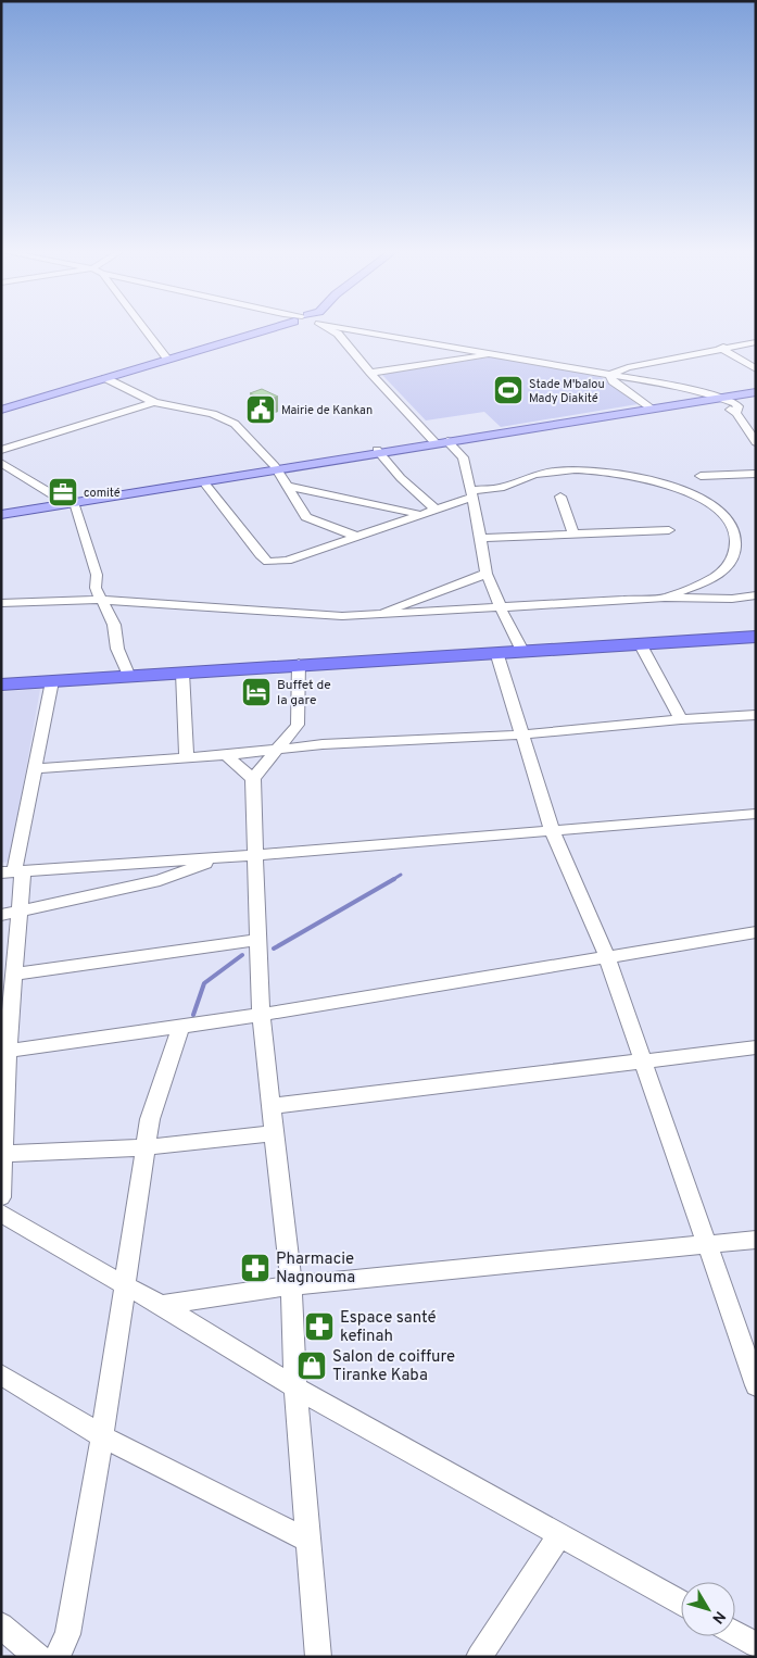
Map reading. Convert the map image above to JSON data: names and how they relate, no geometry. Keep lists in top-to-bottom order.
{
  "places": {
    "sports": ["Stade M'balou Mady Diakité"],
    "public building": ["Mairie de Kankan"],
    "office": ["comité"],
    "hotel": ["Buffet de la gare"],
    "pharmacy": ["Pharmacie Nagnouma", "Espace santé kefinah"],
    "shop": ["Salon de coiffure Tiranke Kaba"]
  },
  "north": "bottom right"
}
